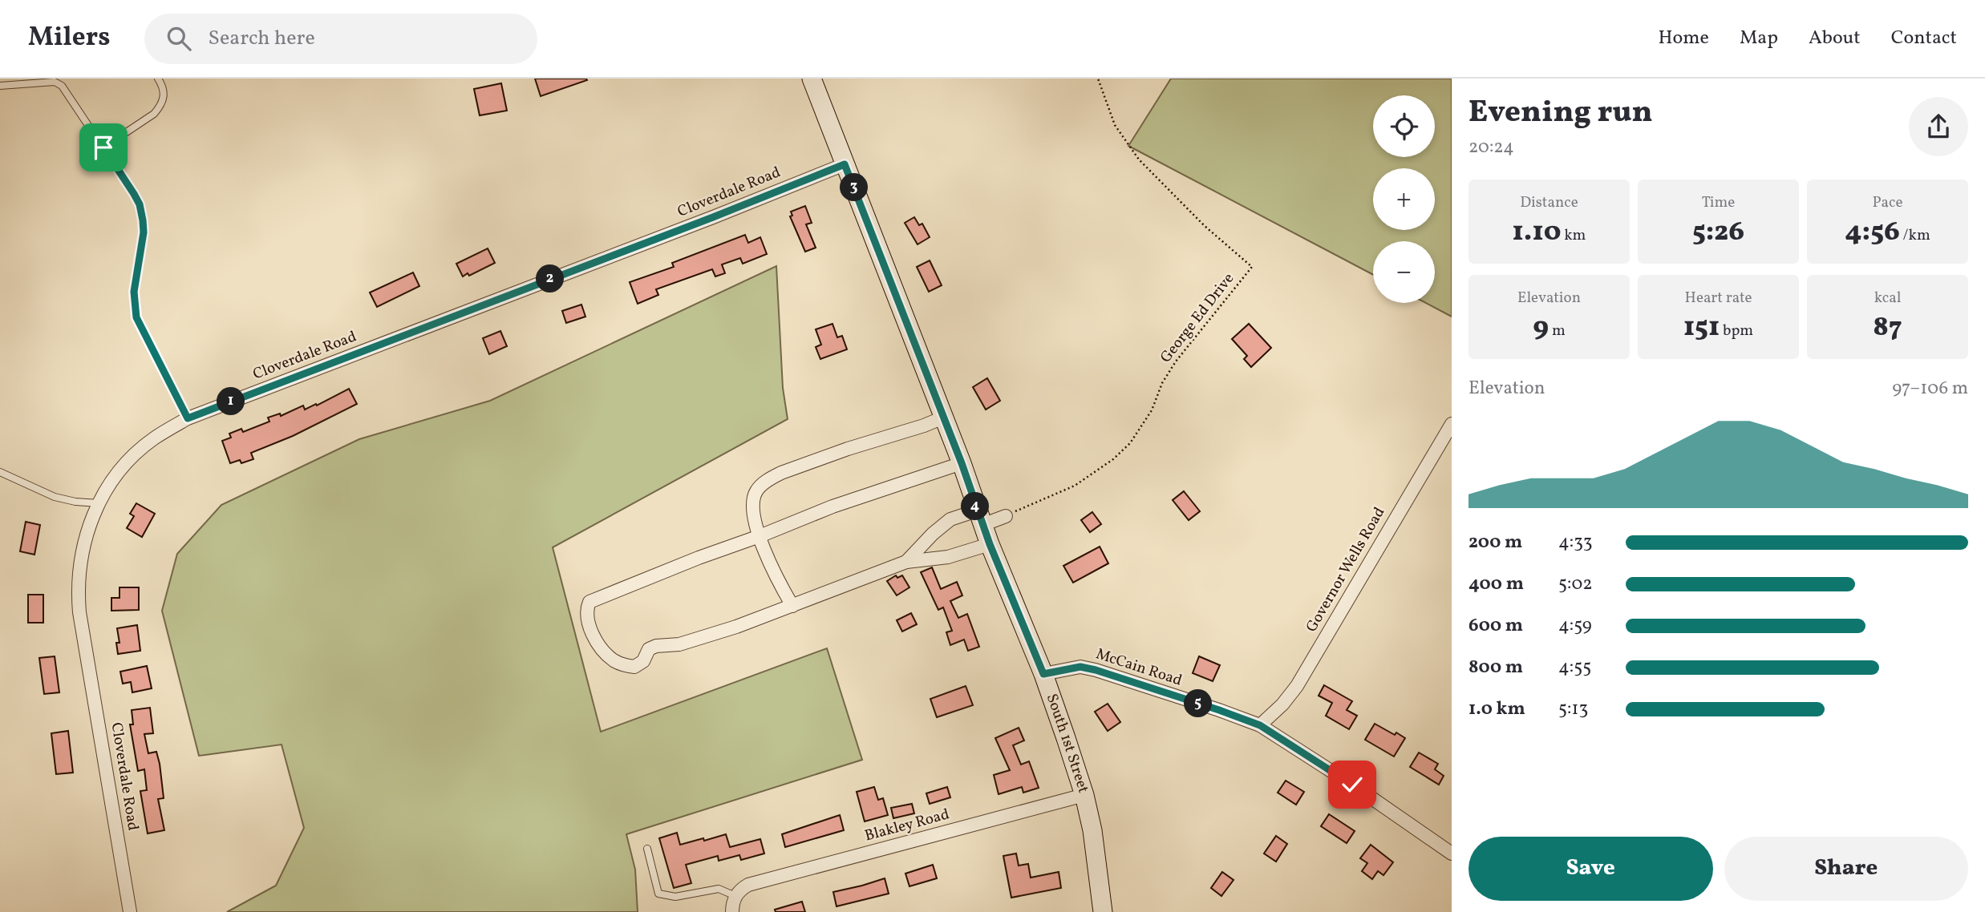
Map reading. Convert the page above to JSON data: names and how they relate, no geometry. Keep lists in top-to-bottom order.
{
  "streets": {
    "main road": ["South 1st Street"],
    "street": [
      "Cloverdale Road",
      "Governor Wells Road",
      "McCain Road",
      "Blakley Road"
    ],
    "path": ["George Ed Drive"]
  },
  "crossings": [
    ["Cloverdale Road", "South 1st Street"],
    ["Governor Wells Road", "McCain Road"],
    ["McCain Road", "South 1st Street"],
    ["South 1st Street", "Blakley Road"]
  ],
  "page": {
    "header": "Milers",
    "search": "Search here",
    "nav": [
      "Home",
      "Map",
      "About",
      "Contact"
    ],
    "heading": ["Evening run", "20:24"],
    "map_buttons": ["+", "−"],
    "pins": [
      "3",
      "2",
      "1",
      "4",
      "5"
    ],
    "stats": [
      ["Distance", "1.10 km"],
      ["Time", "5:26"],
      ["Pace", "4:56 /km"],
      ["Elevation", "9 m"],
      ["Heart rate", "151 bpm"],
      ["kcal", "87"]
    ],
    "chart": ["Elevation", "97–106 m"],
    "list": [
      {
        "name": "200 m",
        "note": "4:33"
      },
      {
        "name": "400 m",
        "note": "5:02"
      },
      {
        "name": "600 m",
        "note": "4:59"
      },
      {
        "name": "800 m",
        "note": "4:55"
      },
      {
        "name": "1.0 km",
        "note": "5:13"
      }
    ],
    "buttons": ["Save", "Share"]
  }
}
